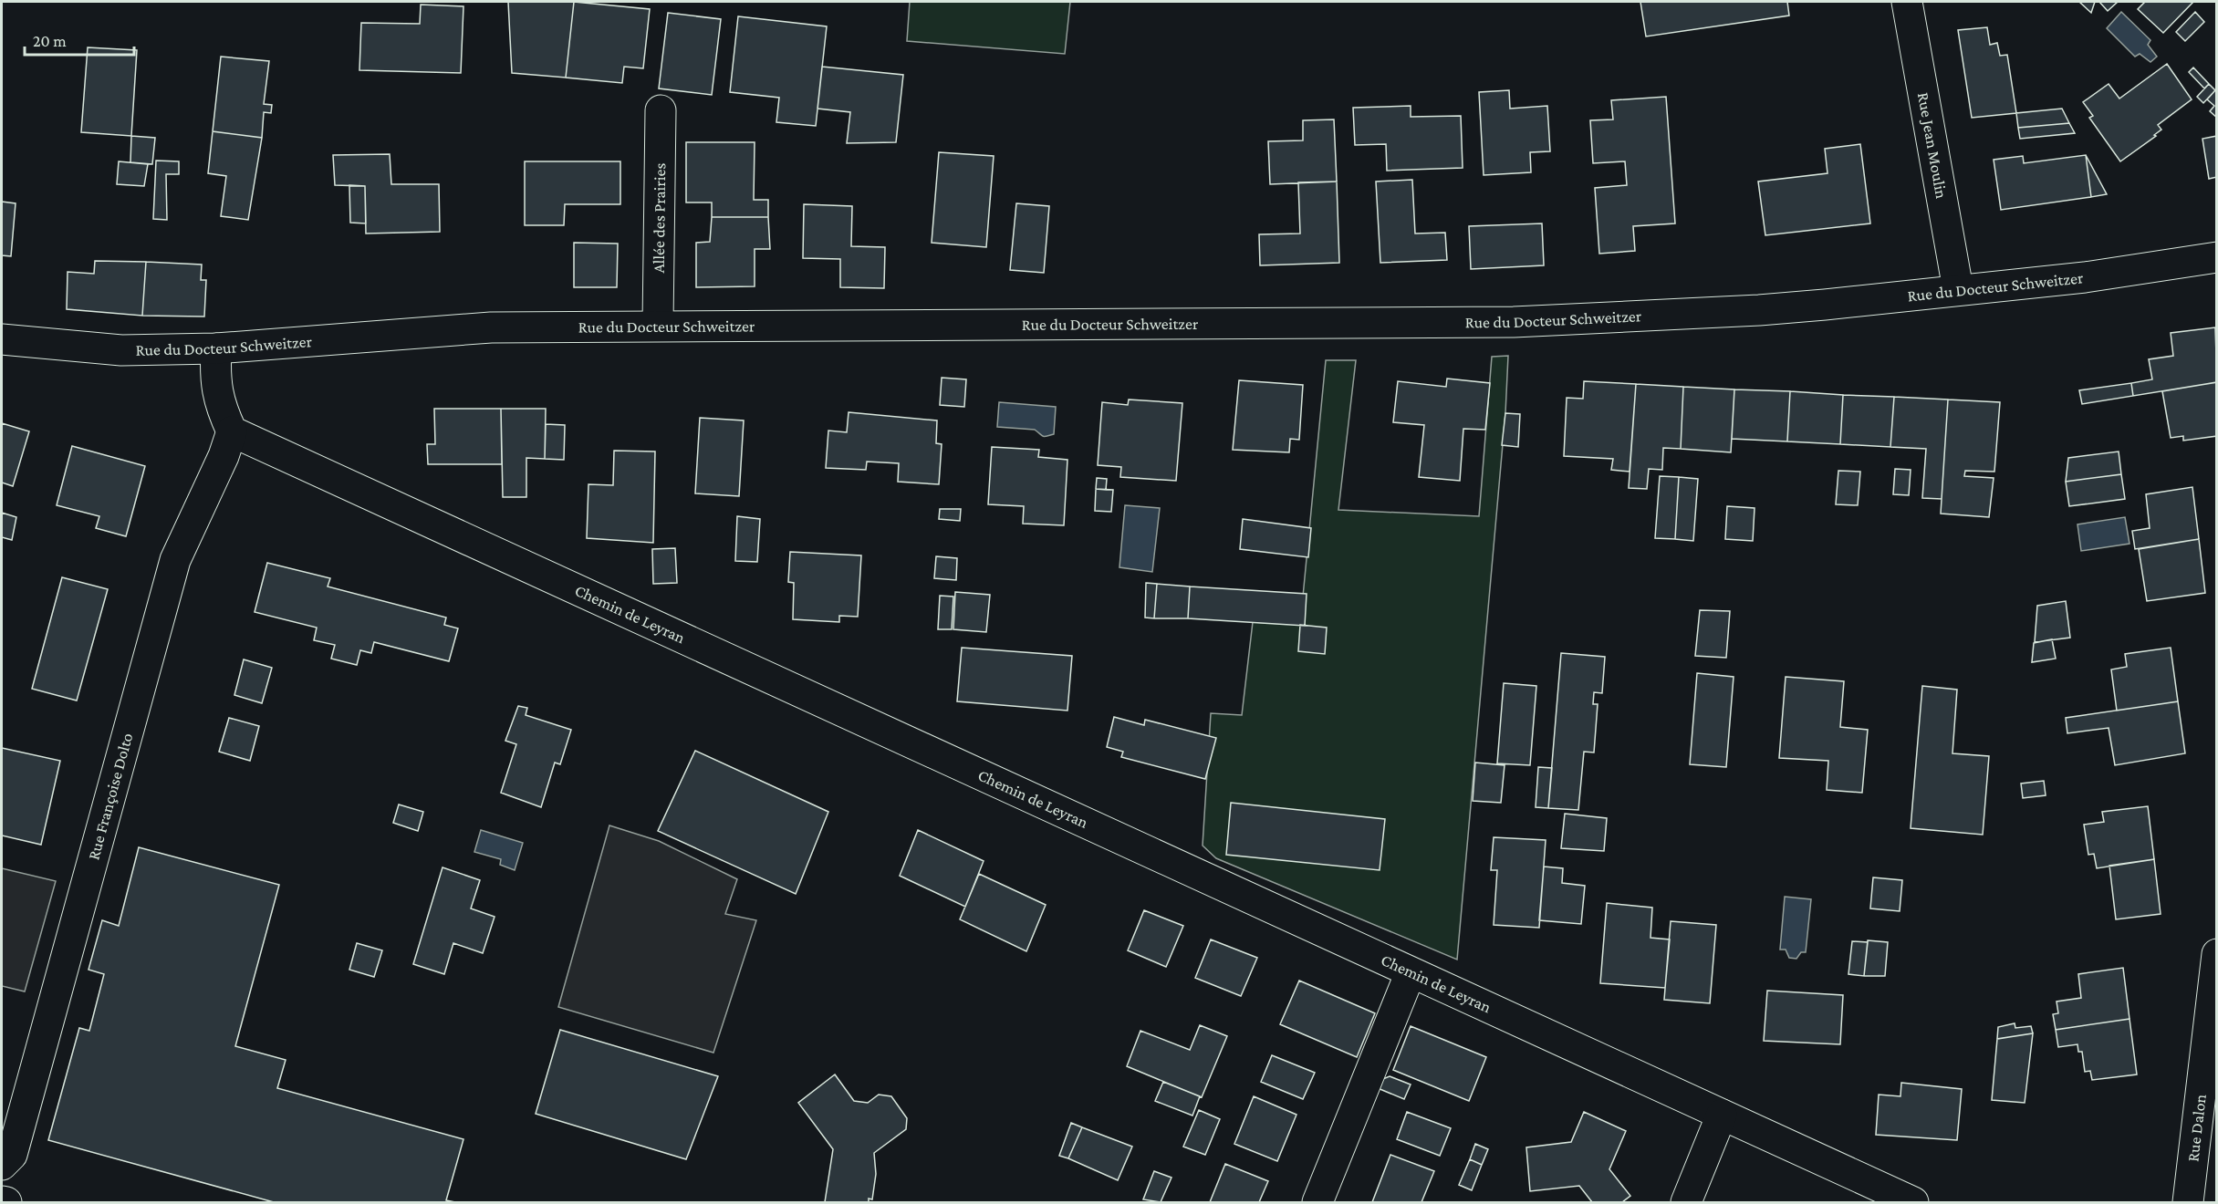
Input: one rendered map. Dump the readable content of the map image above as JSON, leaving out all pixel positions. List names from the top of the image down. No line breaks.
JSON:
{"streets":{"street":["Rue Jean Moulin","Allée des Prairies","Rue du Docteur Schweitzer","Chemin de Leyran","Rue Françoise Dolto","Rue Dalon"]},"crossings":[["Rue Jean Moulin","Rue du Docteur Schweitzer"],["Allée des Prairies","Rue du Docteur Schweitzer"],["Chemin de Leyran","Rue Françoise Dolto"]],"scale_bar":"20 m"}
